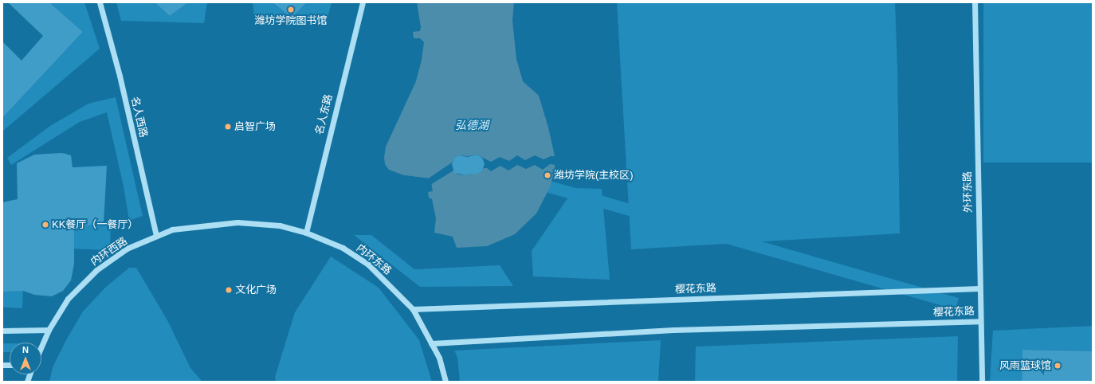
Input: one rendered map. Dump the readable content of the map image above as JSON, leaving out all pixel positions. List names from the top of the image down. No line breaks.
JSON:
{"streets":{"street":["名人东路","名人西路","外环东路","内环西路","内环东路","樱花东路"]},"crossings":[["名人东路","内环东路"],["名人西路","内环西路"],["外环东路","樱花东路"],["内环西路","内环东路"],["内环东路","樱花东路"]],"water":["弘德湖"],"places":["潍坊学院图书馆","启智广场","潍坊学院(主校区)","KK餐厅（一餐厅）","文化广场","风雨篮球馆"],"north":"top"}
